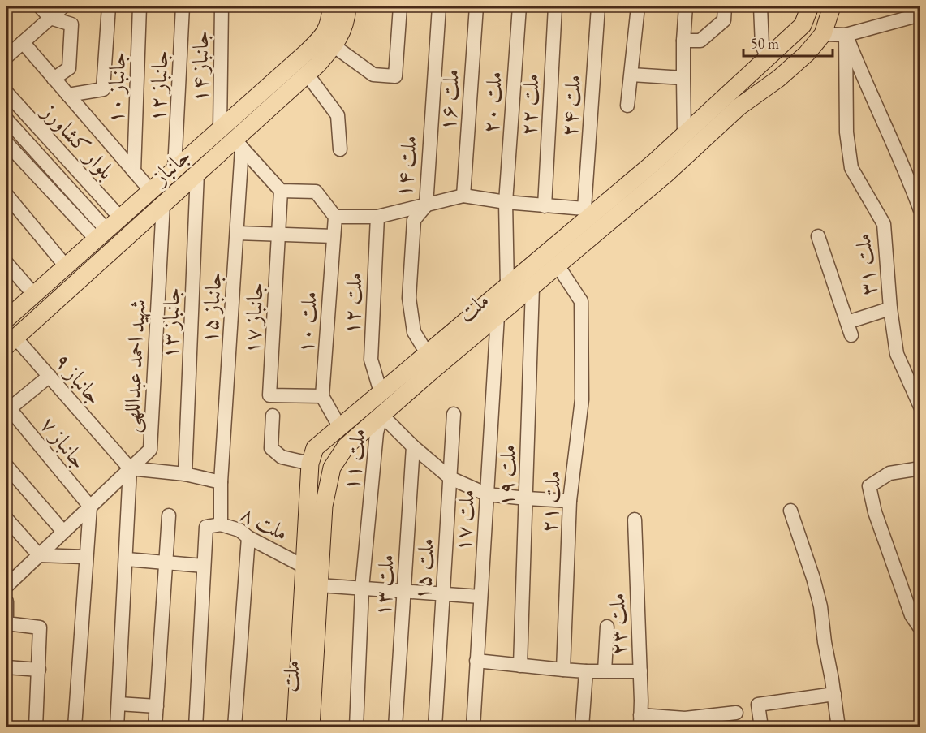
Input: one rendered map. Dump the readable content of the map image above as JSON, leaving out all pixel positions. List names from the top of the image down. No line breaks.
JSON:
{"streets":{"main road":["جانباز","ملت"],"street":["جانباز ۱۴","جانباز ۱۲","جانباز ۱۰","ملت ۱۶","ملت ۲۰","ملت ۲۲","ملت ۲۴","بلوار کشاورز","ملت ۱۴","ملت ۳۱","ملت ۱۲","جانباز ۱۵","جانباز ۱۷","ملت ۱۰","جانباز ۱۳","شهید احمد عبداللهی","جانباز ۹","جانباز ۷","ملت ۱۱","ملت ۱۹","ملت ۲۱","ملت ۱۷","ملت ۸","ملت ۱۵","ملت ۱۳","ملت ۲۳"]},"crossings":[["جانباز ۱۴","جانباز"],["جانباز ۱۲","جانباز"],["ملت ۲۰","ملت"],["ملت ۲۴","ملت"],["بلوار کشاورز","جانباز"],["جانباز","جانباز ۱۵"],["جانباز","جانباز ۱۳"],["جانباز","شهید احمد عبداللهی"],["جانباز","جانباز ۹"],["ملت ۱۴","ملت"],["ملت ۱۲","ملت"],["ملت","ملت ۱۱"],["ملت","ملت ۱۹"],["ملت","ملت ۲۱"],["ملت","ملت ۱۷"],["ملت","ملت ۸"],["جانباز ۱۵","ملت ۸"],["جانباز ۱۷","ملت ۱۰"],["شهید احمد عبداللهی","جانباز ۹"],["شهید احمد عبداللهی","جانباز ۷"],["ملت ۱۱","ملت ۱۹"],["ملت ۱۱","ملت ۲۱"],["ملت ۱۱","ملت ۱۷"],["ملت ۱۱","ملت ۱۵"],["ملت ۱۱","ملت ۱۳"]],"scale_bar":"50 m"}
